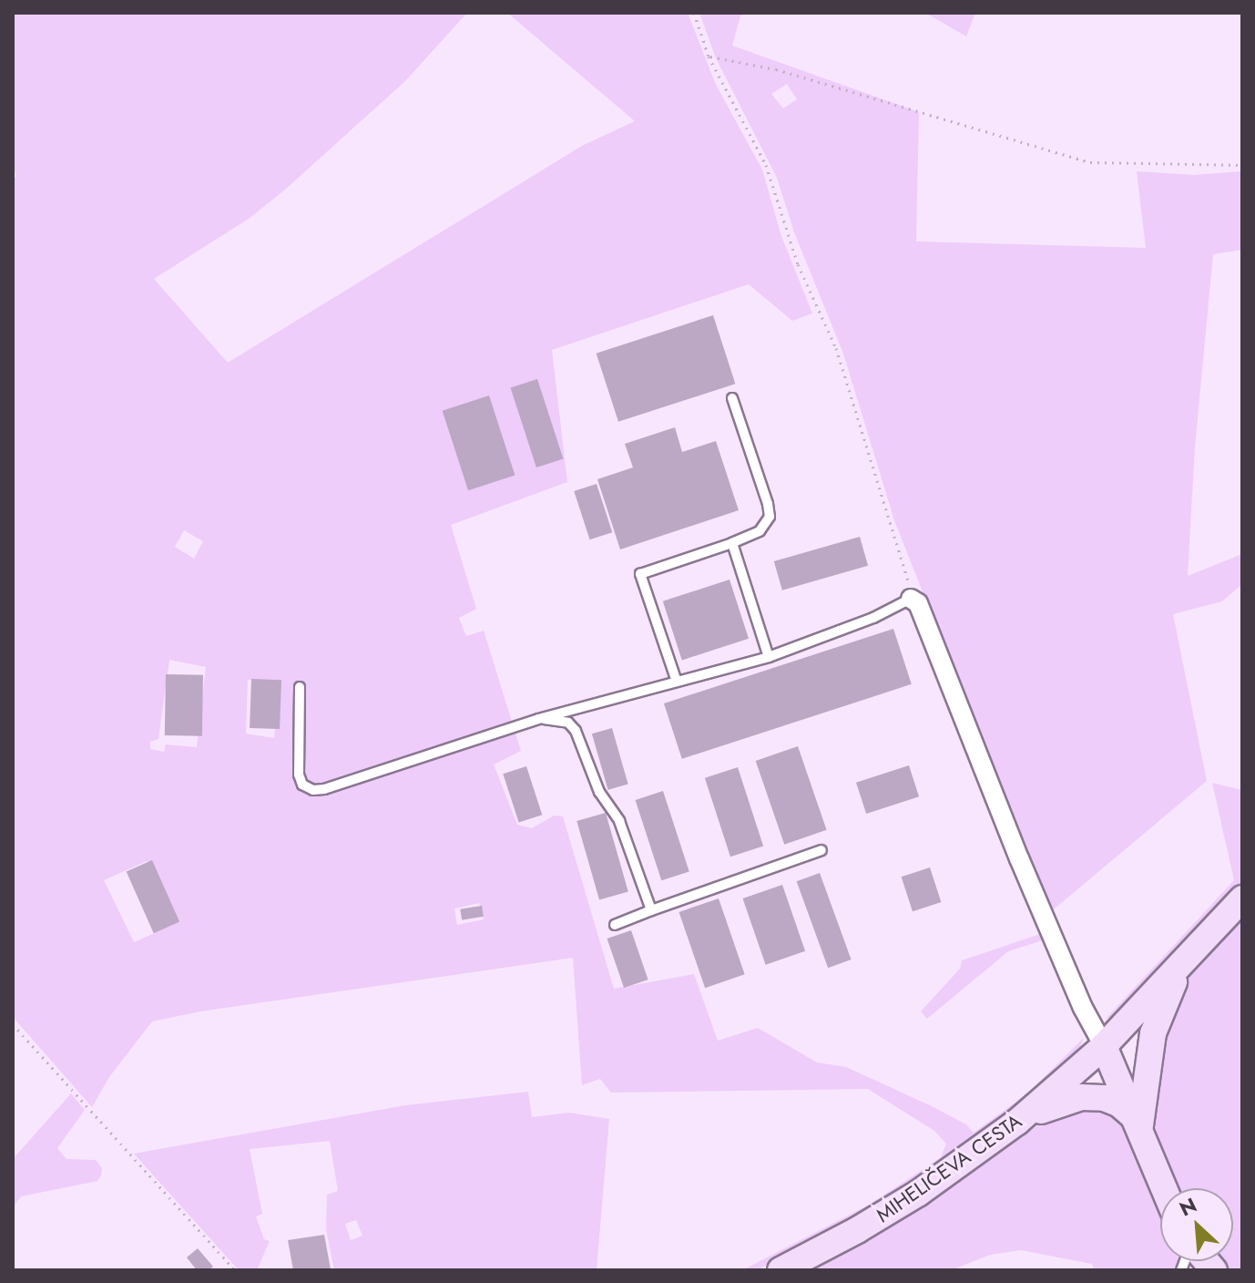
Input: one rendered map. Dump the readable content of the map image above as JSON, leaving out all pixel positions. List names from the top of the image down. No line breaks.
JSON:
{"streets":{"street":["MIHELIČEVA CESTA"]},"north":"top left"}
